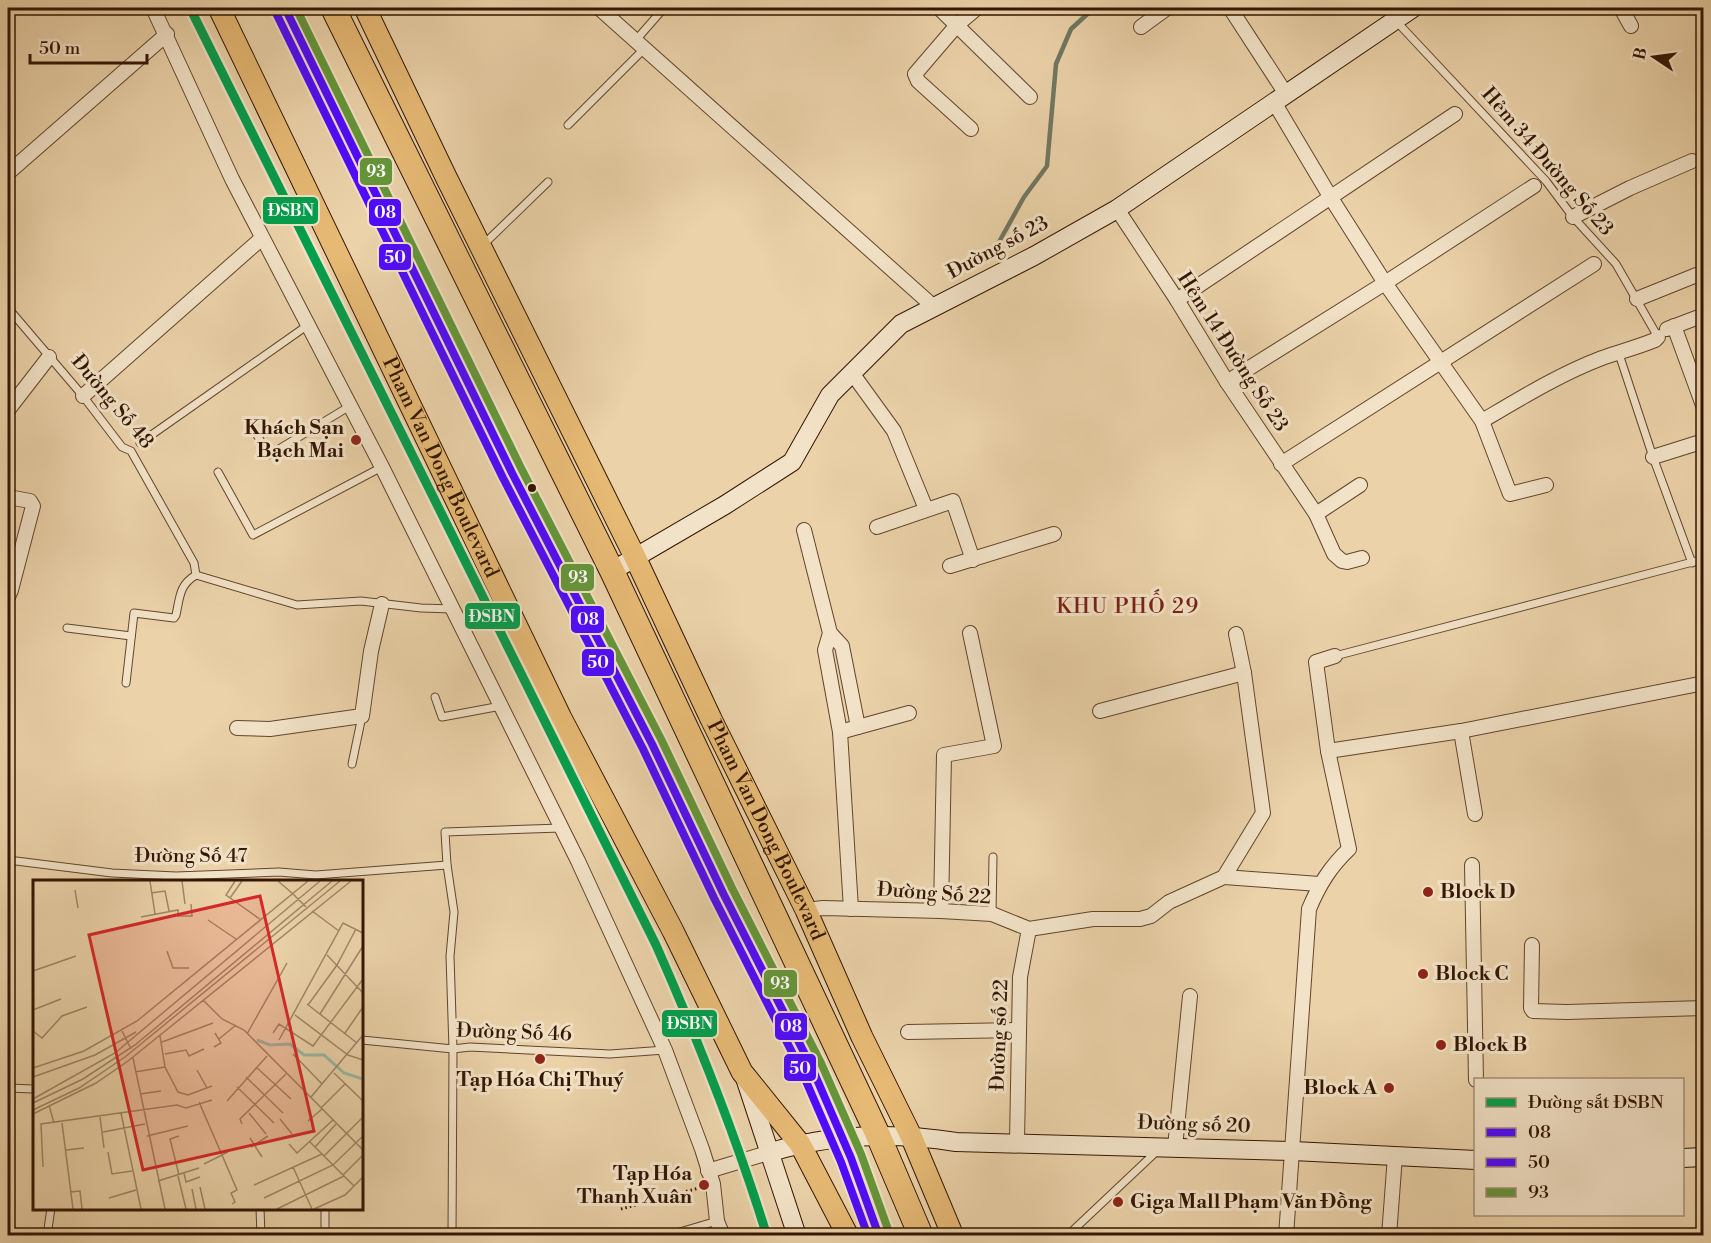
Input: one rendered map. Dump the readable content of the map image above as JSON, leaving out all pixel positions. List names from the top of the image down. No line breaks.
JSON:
{"streets":{"highway":["Pham Van Dong Boulevard"],"street":["Đường số 23","Hẻm 14 Đường Số 23","Đường Số 22","Đường số 22","Đường số 20"],"lane":["Hẻm 34 Đường Số 23","Đường Số 48","Đường Số 47","Đường Số 46"]},"crossings":[["Hẻm 34 Đường Số 23","Đường số 23"],["Đường số 23","Hẻm 14 Đường Số 23"],["Đường số 23","Pham Van Dong Boulevard"],["Pham Van Dong Boulevard","Đường Số 22"],["Pham Van Dong Boulevard","Đường số 20"],["Đường Số 22","Đường số 22"],["Đường số 22","Đường số 20"]],"districts":["KHU PHỐ 29"],"places":["Khách Sạn Bạch Mai","Block D","Block C","Block B","Tạp Hóa Chị Thuý","Block A","Tạp Hóa Thanh Xuân","Giga Mall Phạm Văn Đồng"],"lines":["rail line ĐSBN","transit line 08","transit line 93","transit line 50"],"legend":["Đường sắt ĐSBN","08","50","93"],"scale_bar":"50 m","north":"left"}
